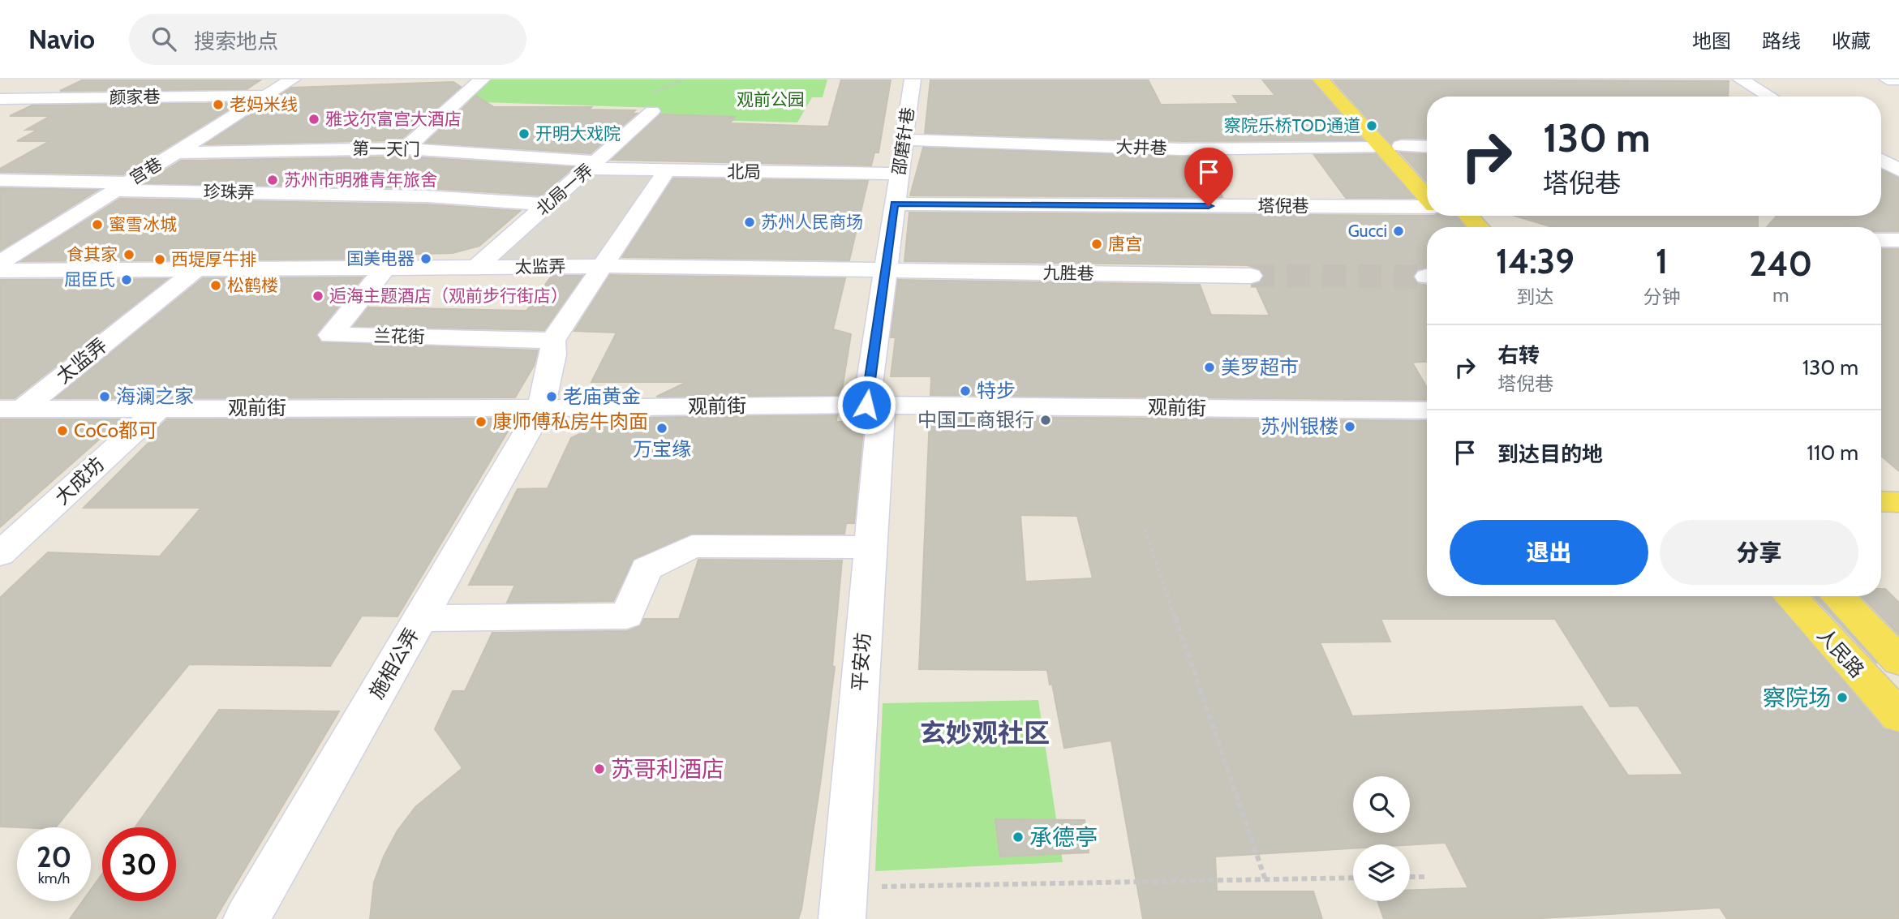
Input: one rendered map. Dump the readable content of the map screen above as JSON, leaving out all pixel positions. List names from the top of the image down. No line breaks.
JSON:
{"streets":{"main road":["人民路"],"street":["颜家巷","邵磨针巷","大井巷","第一天门","宫巷","北局","北局一弄","珍珠弄","塔倪巷","太监弄","九胜巷","兰花街","观前街","大成坊","平安坊","施相公弄"]},"crossings":[["颜家巷","宫巷"],["邵磨针巷","大井巷"],["邵磨针巷","北局"],["邵磨针巷","塔倪巷"],["邵磨针巷","太监弄"],["邵磨针巷","九胜巷"],["邵磨针巷","观前街"],["邵磨针巷","平安坊"],["第一天门","宫巷"],["第一天门","北局"],["第一天门","北局一弄"],["宫巷","珍珠弄"],["北局","北局一弄"],["北局一弄","珍珠弄"],["北局一弄","太监弄"],["太监弄","九胜巷"],["太监弄","兰花街"],["太监弄","观前街"],["兰花街","施相公弄"],["观前街","大成坊"],["观前街","平安坊"],["观前街","施相公弄"]],"districts":["玄妙观社区"],"parks":["观前公园"],"places":["老妈米线","雅戈尔富宫大酒店","察院乐桥TOD通道","开明大戏院","苏州市明雅青年旅舍","苏州人民商场","蜜雪冰城","Gucci","唐宫","食其家","国美电器","西堤厚牛排","屈臣氏","松鹤楼","逅海主题酒店（观前步行街店）","美罗超市","特步","海澜之家","老庙黄金","中国工商银行","康师傅私房牛肉面","苏州银楼","万宝缘","CoCo都可","察院场","苏哥利酒店","承德亭"],"page":{"header":"Navio","search":"搜索地点","nav":["地图","路线","收藏"],"turn":["130 m","塔倪巷"],"eta":["14:39","到达","1","分钟","240","m"],"list":[{"name":"右转","note":"塔倪巷","value":"130 m"},{"name":"到达目的地","value":"110 m"}],"buttons":["退出","分享"],"speed":"20 km/h","limit":"30"}}
